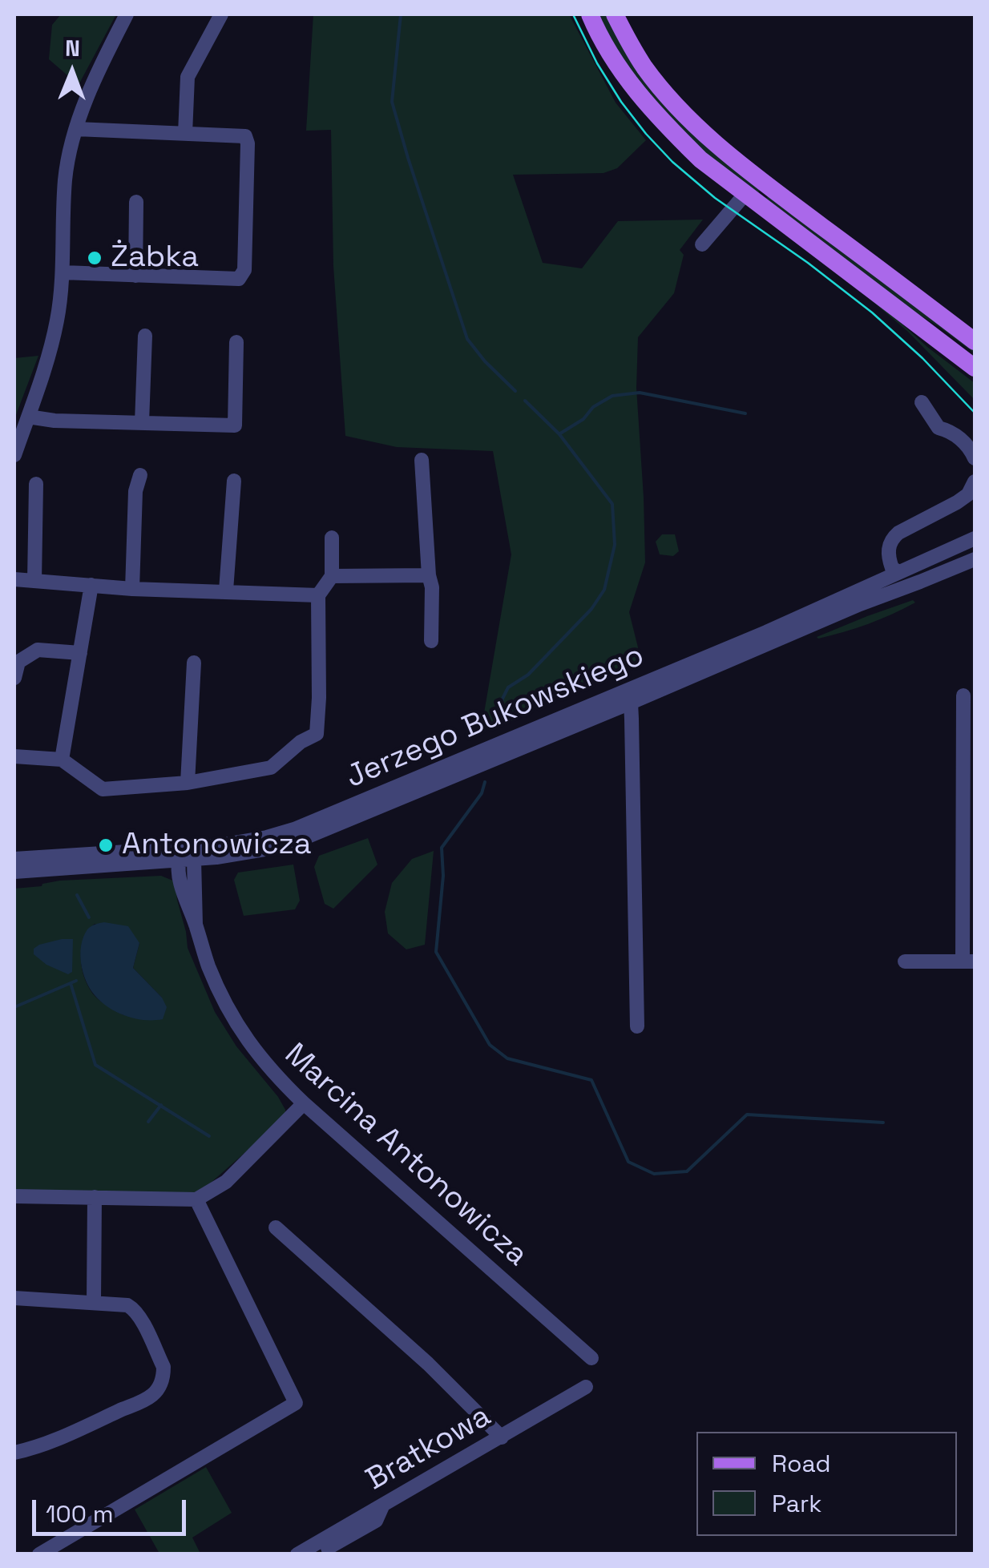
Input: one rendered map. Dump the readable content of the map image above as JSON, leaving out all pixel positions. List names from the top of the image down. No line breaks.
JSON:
{"streets":{"street":["Jerzego Bukowskiego","Marcina Antonowicza","Bratkowa"]},"crossings":[["Jerzego Bukowskiego","Marcina Antonowicza"]],"places":["Żabka","Antonowicza"],"legend":["Road","Park"],"scale_bar":"100 m","north":"top"}
